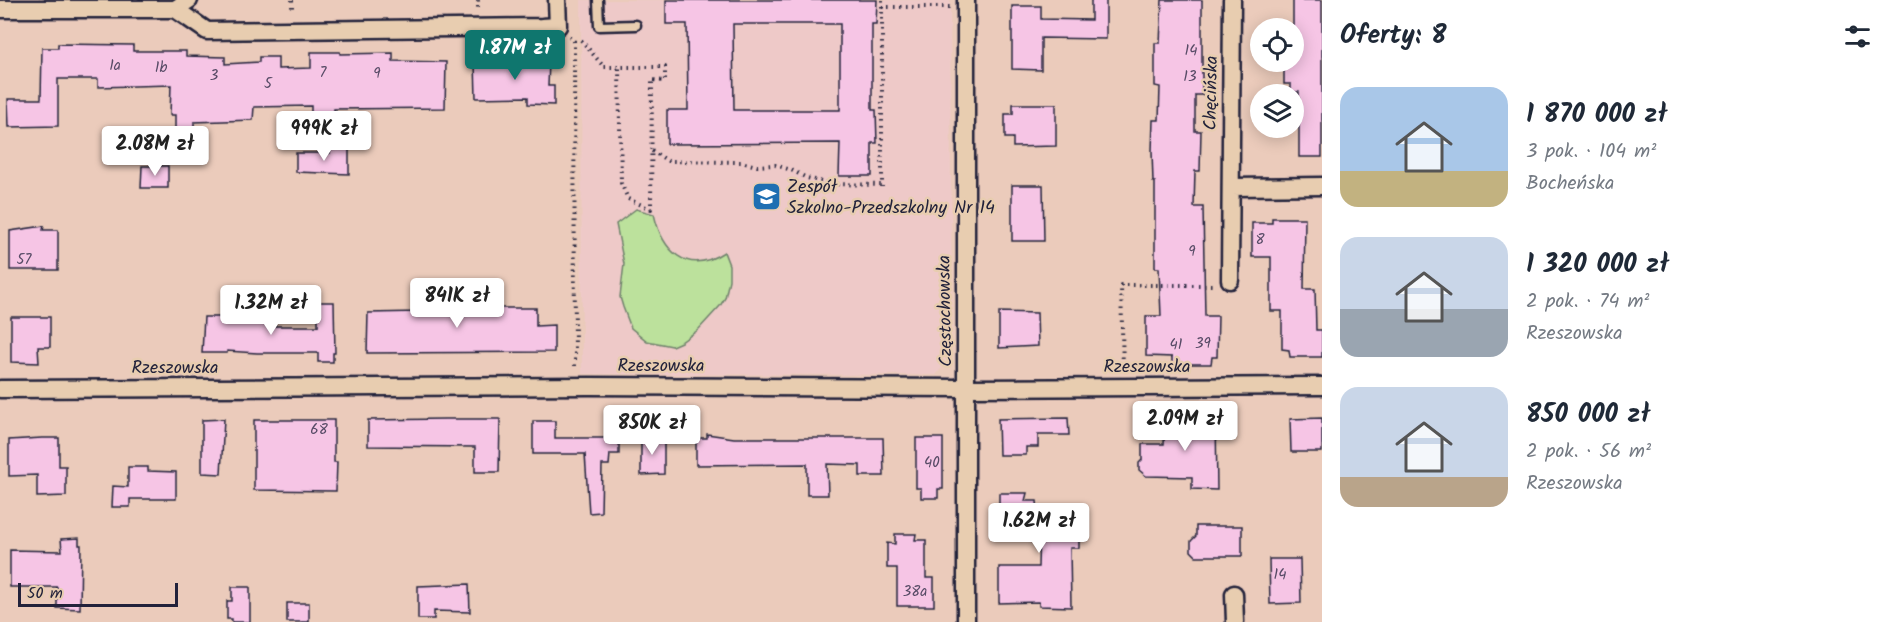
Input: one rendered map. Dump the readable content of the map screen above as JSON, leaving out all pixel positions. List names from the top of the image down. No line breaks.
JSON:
{"streets":{"street":["Chęcińska","Częstochowska","Rzeszowska"]},"crossings":[["Częstochowska","Rzeszowska"]],"places":{"school or university":["Zespół Szkolno-Przedszkolny Nr 14"]},"house_numbers":["14","1a","1b","7","9","3","13","5","8","9","57","39","41","68","40","14","38a"],"scale_bar":"50 m","page":{"heading":"Oferty: 8","price":["1.87M zł","999K zł","2.08M zł","841K zł","1.32M zł","2.09M zł","850K zł","1.62M zł"],"list":[{"name":"1 870 000 zł","note":"3 pok. · 104 m² · Bocheńska"},{"name":"1 320 000 zł","note":"2 pok. · 74 m² · Rzeszowska"},{"name":"850 000 zł","note":"2 pok. · 56 m² · Rzeszowska"}],"scale":"50 m"}}
